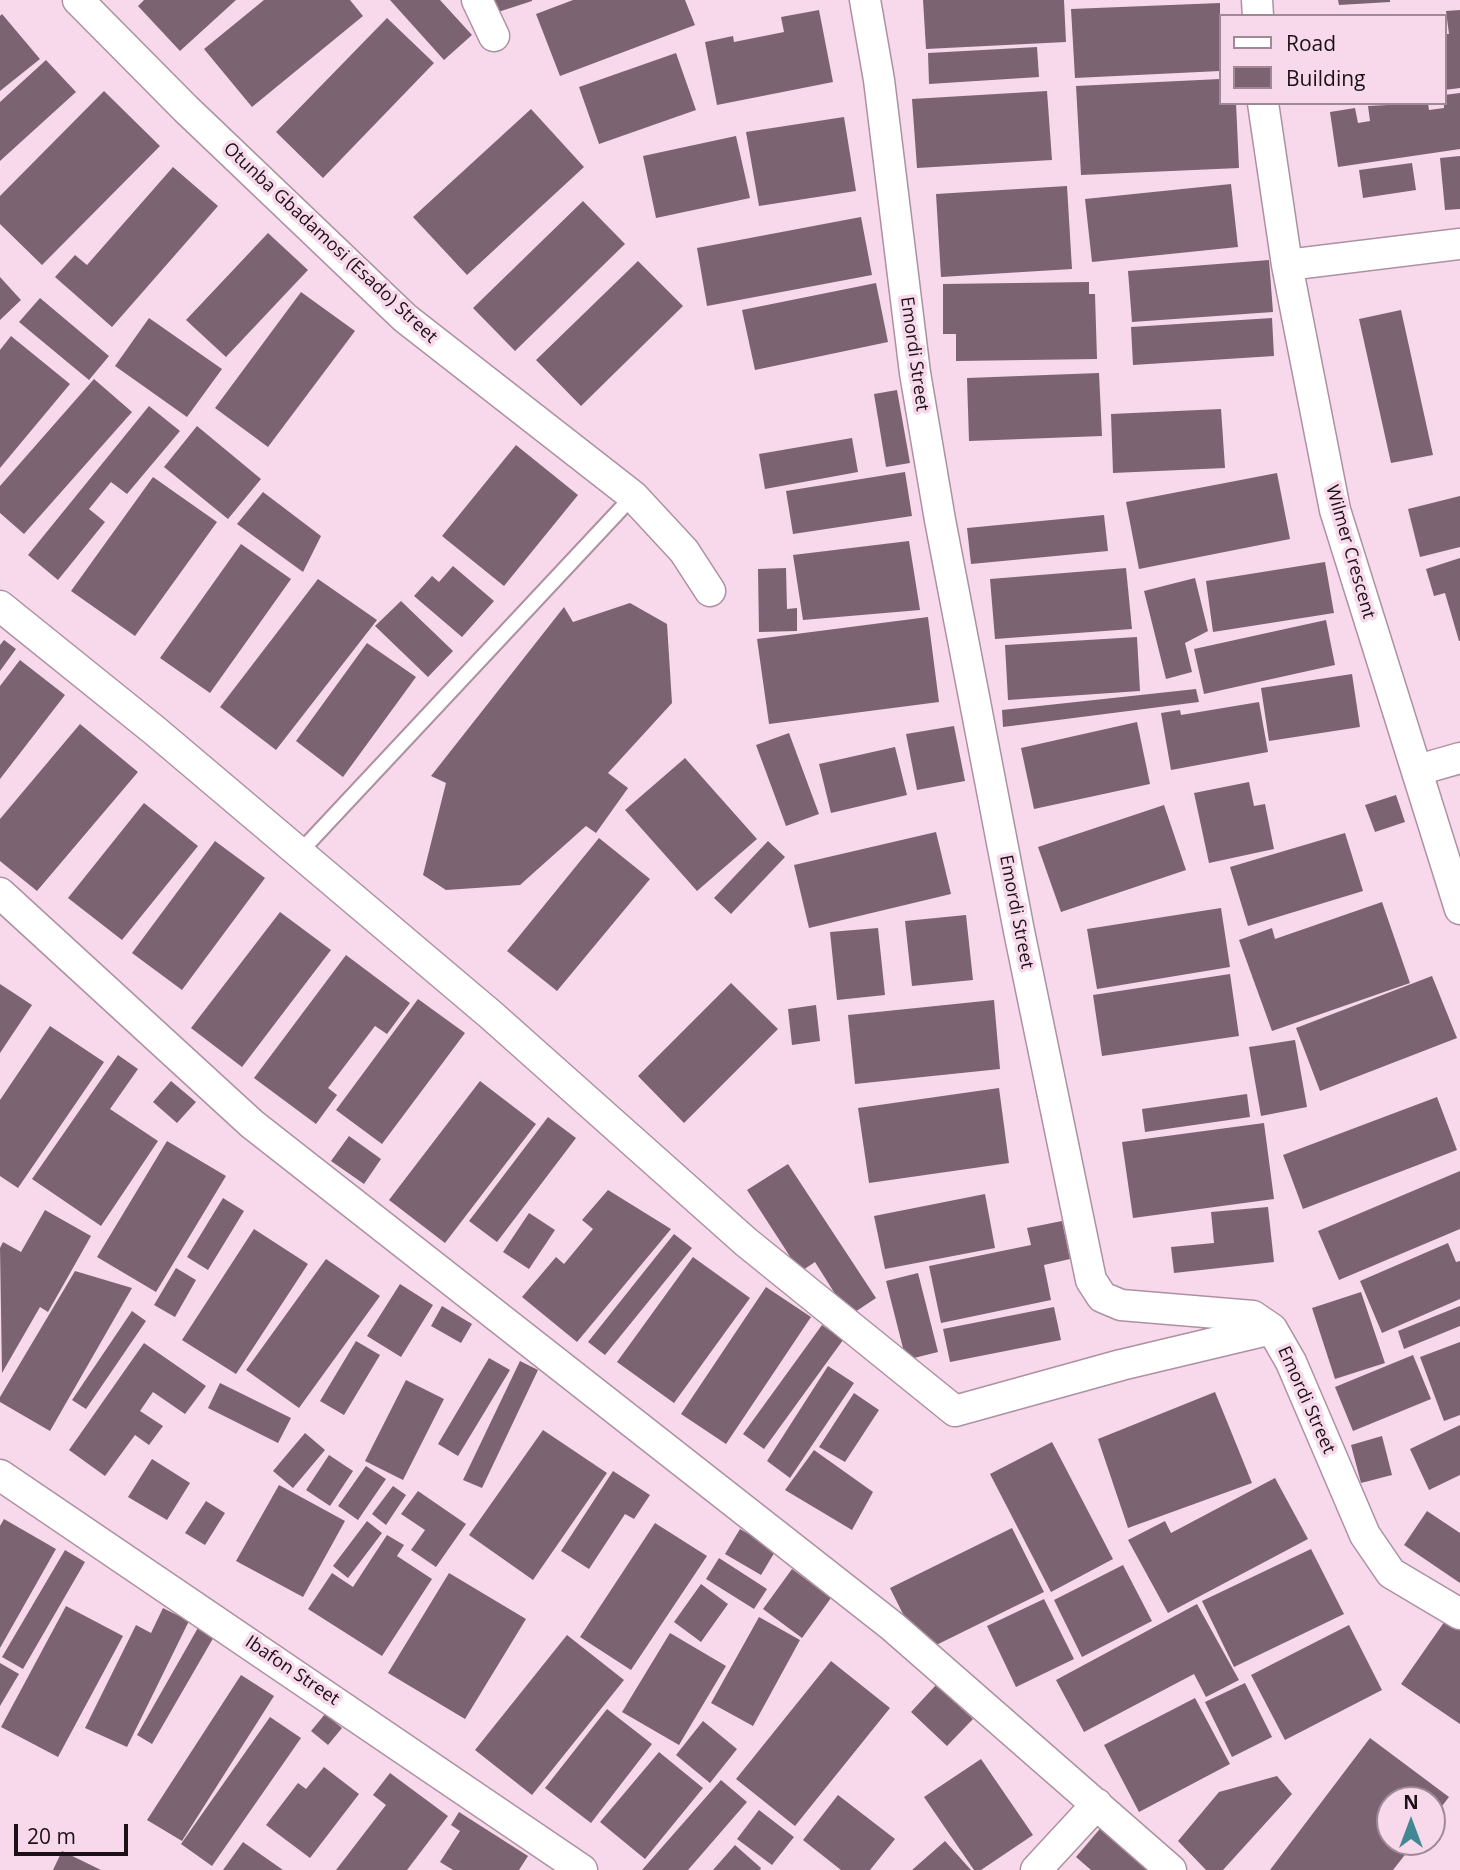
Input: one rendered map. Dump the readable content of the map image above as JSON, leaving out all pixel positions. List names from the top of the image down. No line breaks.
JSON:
{"streets":{"street":["Otunba Gbadamosi (Esado) Street","Emordi Street","Wilmer Crescent","Ibafon Street"]},"legend":["Road","Building"],"scale_bar":"20 m","north":"top"}
